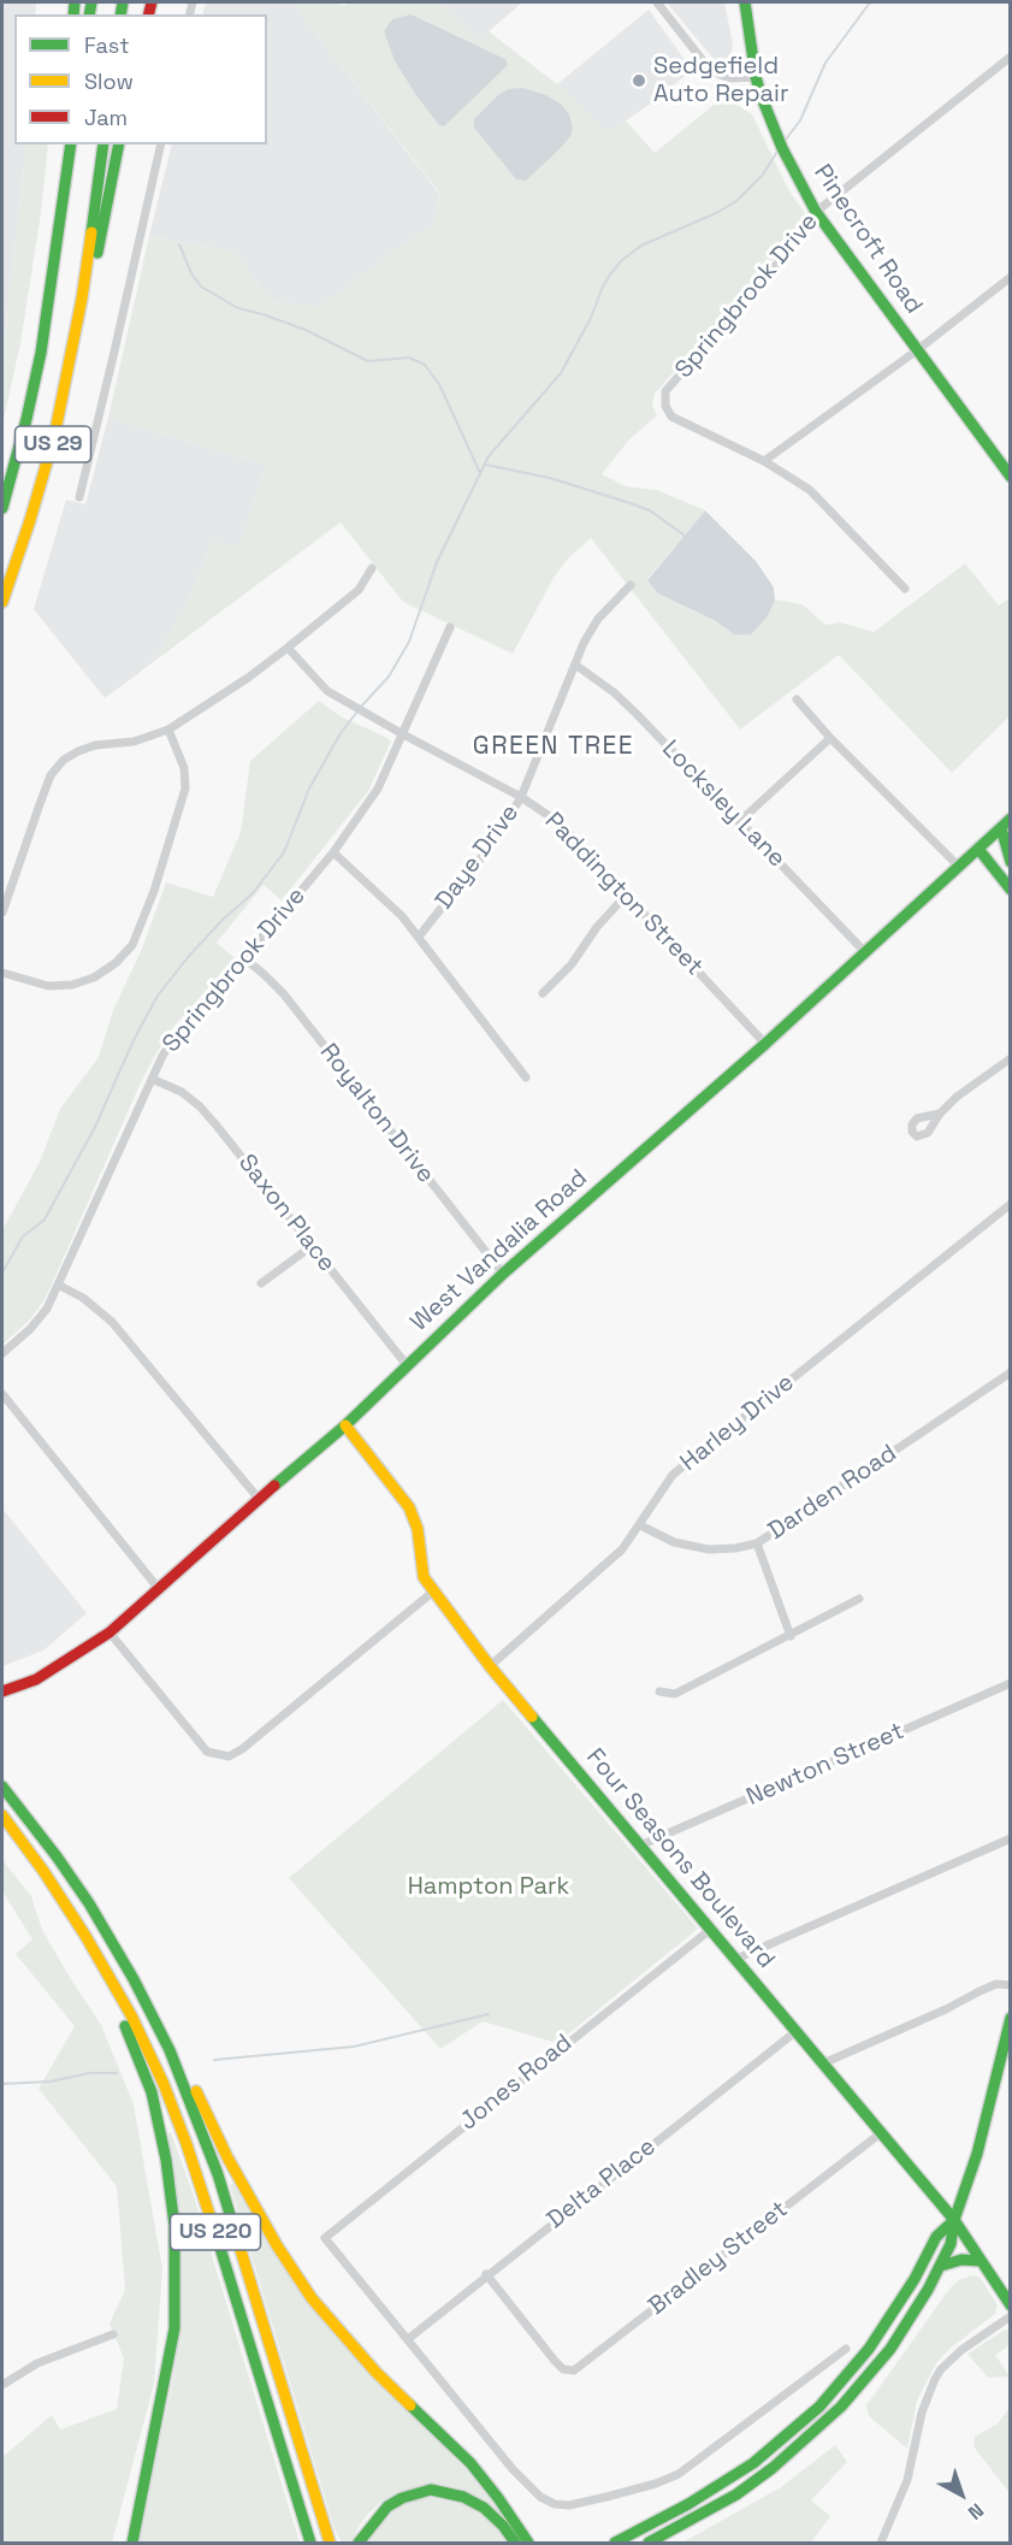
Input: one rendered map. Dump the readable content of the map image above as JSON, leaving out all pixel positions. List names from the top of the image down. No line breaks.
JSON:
{"streets":{"main road":["Pinecroft Road","US 29","West Vandalia Road","Four Seasons Boulevard","US 220"],"street":["Springbrook Drive","Locksley Lane","Daye Drive","Paddington Street","Royalton Drive","Saxon Place","Harley Drive","Darden Road","Newton Street","Jones Road","Delta Place","Bradley Street"]},"crossings":[["Pinecroft Road","Springbrook Drive"],["Springbrook Drive","Paddington Street"],["Springbrook Drive","Royalton Drive"],["Springbrook Drive","Saxon Place"],["Locksley Lane","Daye Drive"],["Locksley Lane","West Vandalia Road"],["Daye Drive","Paddington Street"],["Paddington Street","West Vandalia Road"],["Royalton Drive","West Vandalia Road"],["Saxon Place","West Vandalia Road"],["West Vandalia Road","Four Seasons Boulevard"],["Harley Drive","Darden Road"],["Harley Drive","Four Seasons Boulevard"],["Newton Street","Four Seasons Boulevard"],["Four Seasons Boulevard","Jones Road"],["Four Seasons Boulevard","Delta Place"],["Four Seasons Boulevard","Bradley Street"],["Jones Road","Delta Place"],["Delta Place","Bradley Street"]],"districts":["GREEN TREE"],"parks":["Hampton Park"],"places":["Sedgefield Auto Repair"],"legend":["Fast","Slow","Jam"],"north":"bottom right"}
